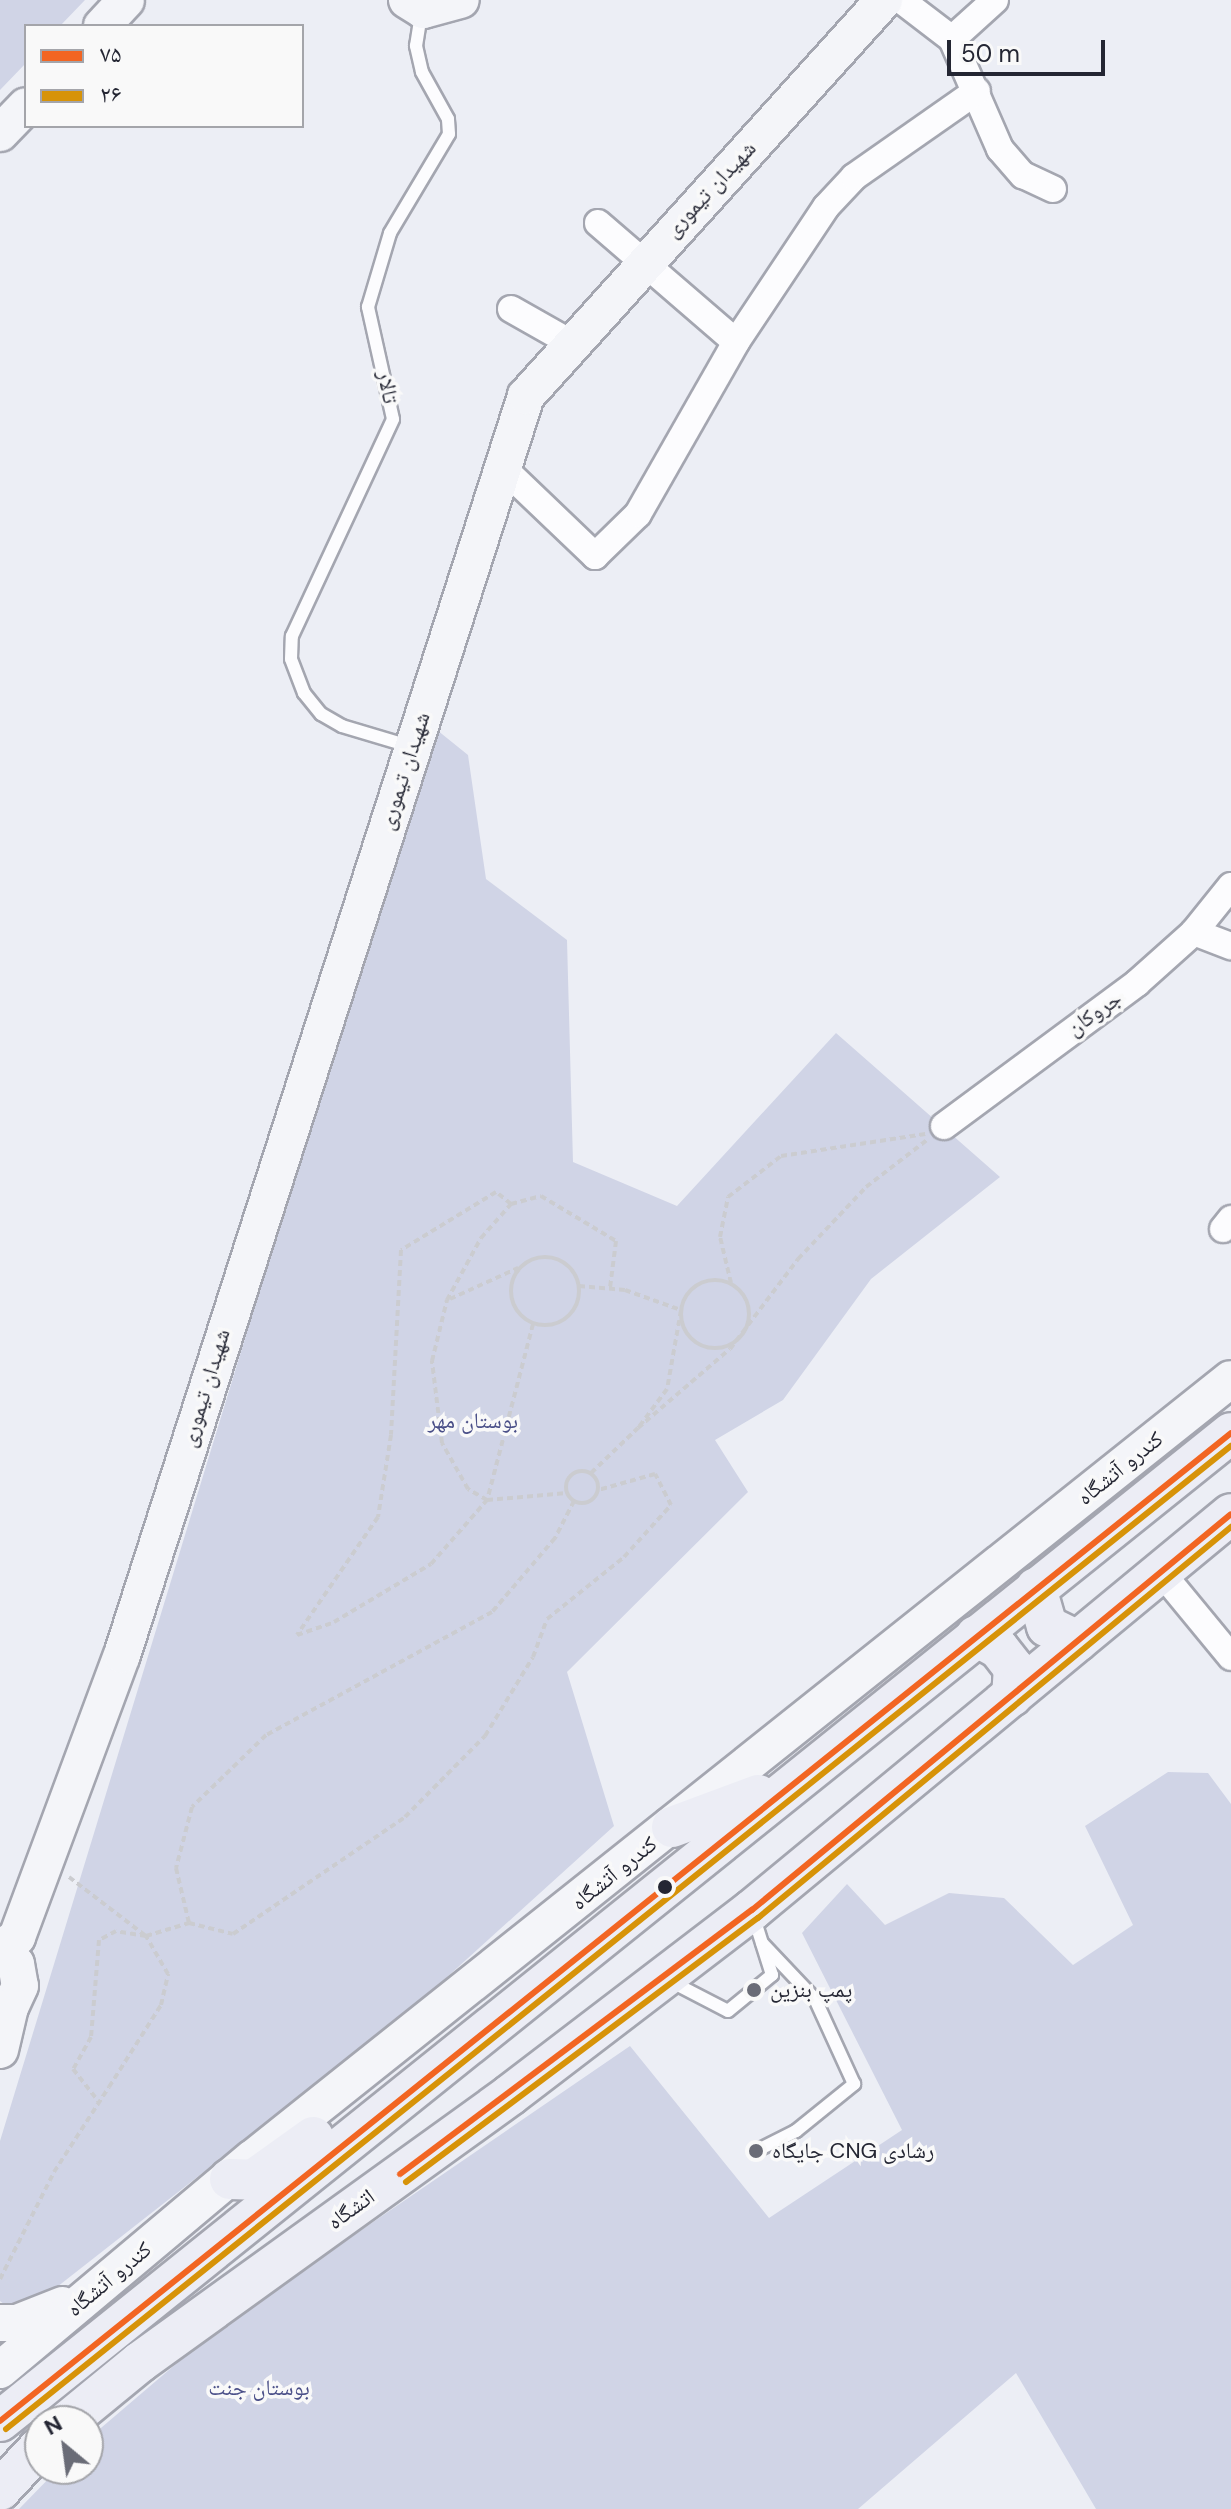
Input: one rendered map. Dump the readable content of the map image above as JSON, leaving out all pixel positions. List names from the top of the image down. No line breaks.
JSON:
{"streets":{"main road":["شهیدان تیموری","کندرو آتشگاه","اتشگاه"],"street":["جروکان"],"lane":["تالار"]},"crossings":[["شهیدان تیموری","تالار"]],"parks":["بوستان مهر","بوستان جنت"],"places":["پمپ بنزین","جایگاه CNG رشادی"],"lines":["transit line ۷۵","transit line ۲۶"],"legend":["۷۵","۲۶"],"scale_bar":"50 m","north":"top left"}
